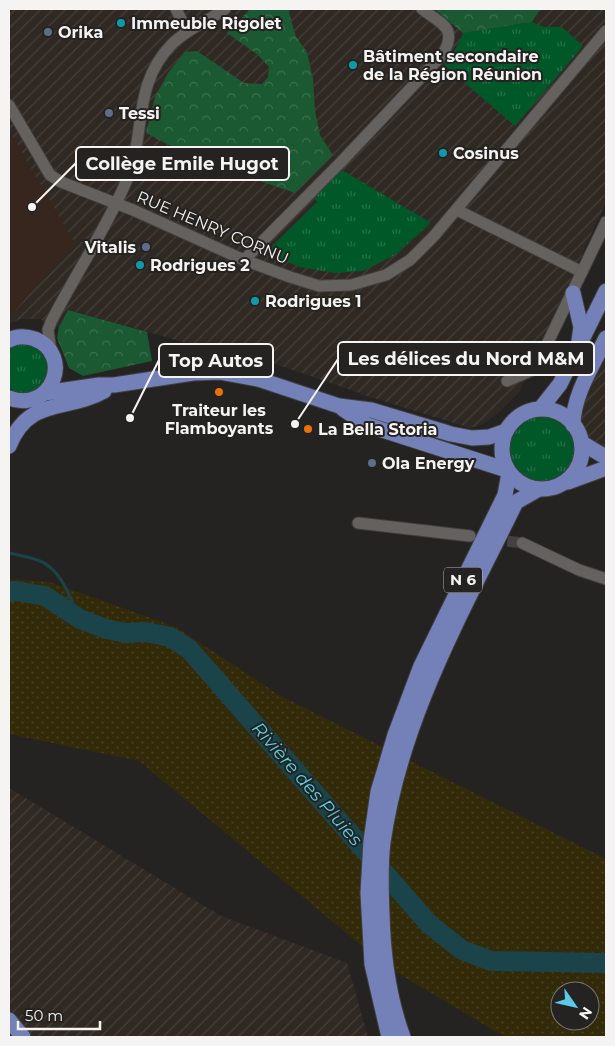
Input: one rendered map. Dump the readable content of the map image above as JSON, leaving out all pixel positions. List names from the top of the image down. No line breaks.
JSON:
{"streets":{"main road":["N 6"],"street":["RUE HENRY CORNU"]},"water":["Rivière des Pluies"],"places":["Immeuble Rigolet","Orika","Bâtiment secondaire de la Région Réunion","Tessi","Cosinus","Collège Emile Hugot","Vitalis","Rodrigues 2","Rodrigues 1","Traiteur les Flamboyants","Top Autos","Les délices du Nord M&M","La Bella Storia","Ola Energy"],"scale_bar":"50 m","north":"bottom right"}
